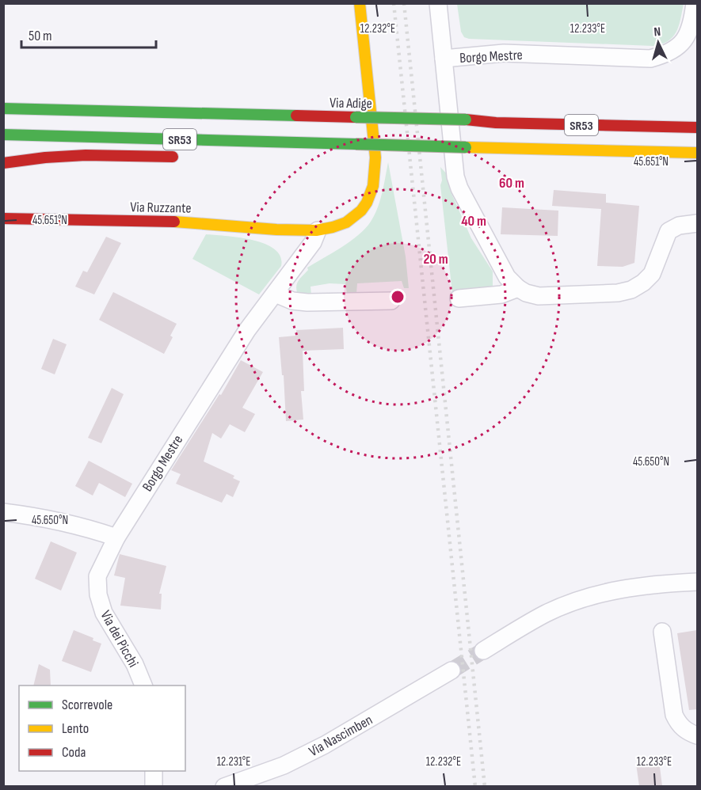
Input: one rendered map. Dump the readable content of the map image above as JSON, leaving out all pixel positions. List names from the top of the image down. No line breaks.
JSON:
{"streets":{"main road":["Via Adige","SR53","Via Ruzzante"],"street":["Borgo Mestre","Via dei Picchi","Via Nascimben"]},"crossings":[["Borgo Mestre","Via Ruzzante"],["Borgo Mestre","Via dei Picchi"]],"legend":["Scorrevole","Lento","Coda"],"scale_bar":"50 m","north":"top","coordinates":["12.232°E","12.233°E","45.651°N","45.650°N","12.231°E"],"rings":["60 m","40 m","20 m"]}
